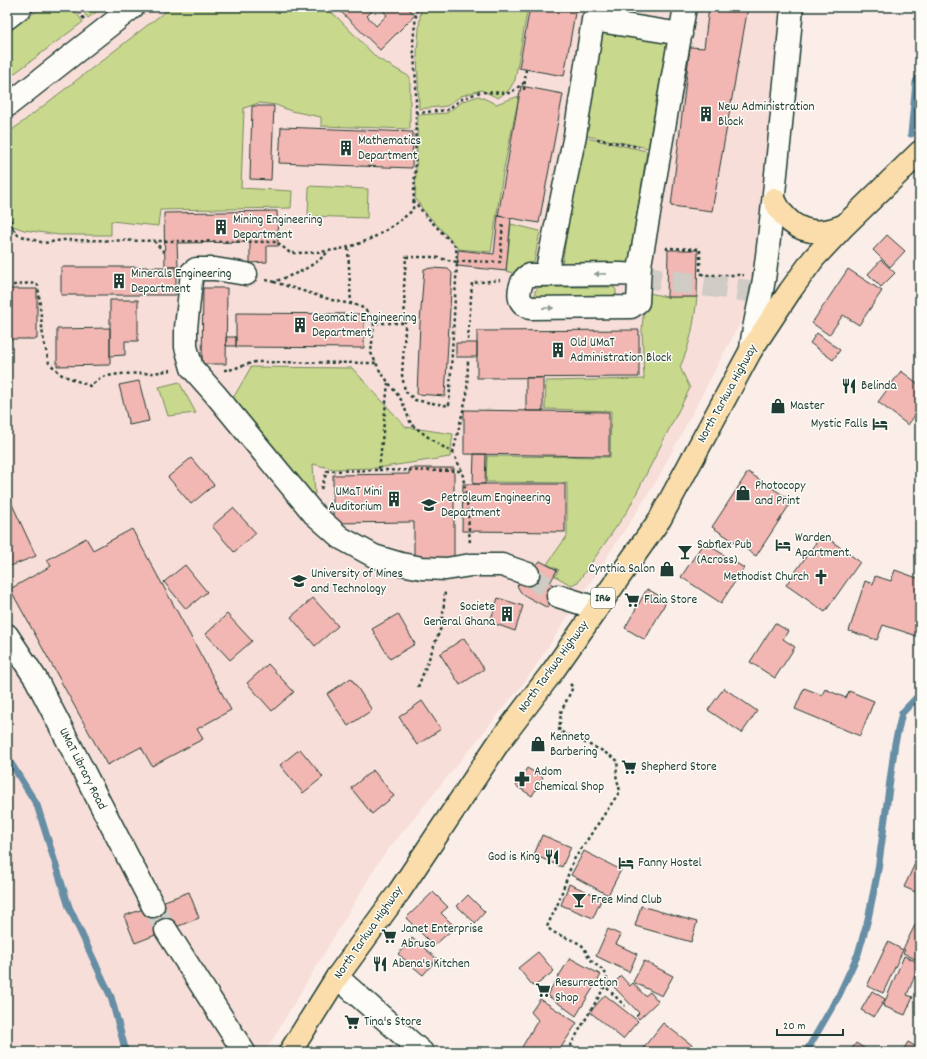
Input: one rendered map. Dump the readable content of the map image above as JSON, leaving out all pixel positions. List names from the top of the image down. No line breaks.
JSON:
{"streets":{"main road":["North Tarkwa Highway","IR6"],"street":["UMaT Library Road"]},"places":{"building":["New Administration Block","Mathematics Department","Mining Engineering Department","Minerals Engineering Department","Geomatic Engineering Department","Old UMaT Administration Block","UMaT Mini Auditorium","Societe General Ghana"],"restaurant":["Belinda","God is King","Abena's Kitchen"],"shop":["Master","Photocopy and Print","Cynthia Salon","Kenneto Barbering"],"hotel":["Mystic Falls","Warden Apartment.","Fanny Hostel"],"school or university":["Petroleum Engineering Department","University of Mines and Technology"],"bar":["Sabflex Pub (Across)","Free Mind Club"],"church":["Methodist Church"],"supermarket":["Flaia Store","Shepherd Store","Janet Enterprise Abruso","Resurrection Shop","Tina's Store"],"pharmacy":["Adom Chemical Shop"]},"scale_bar":"20 m"}
